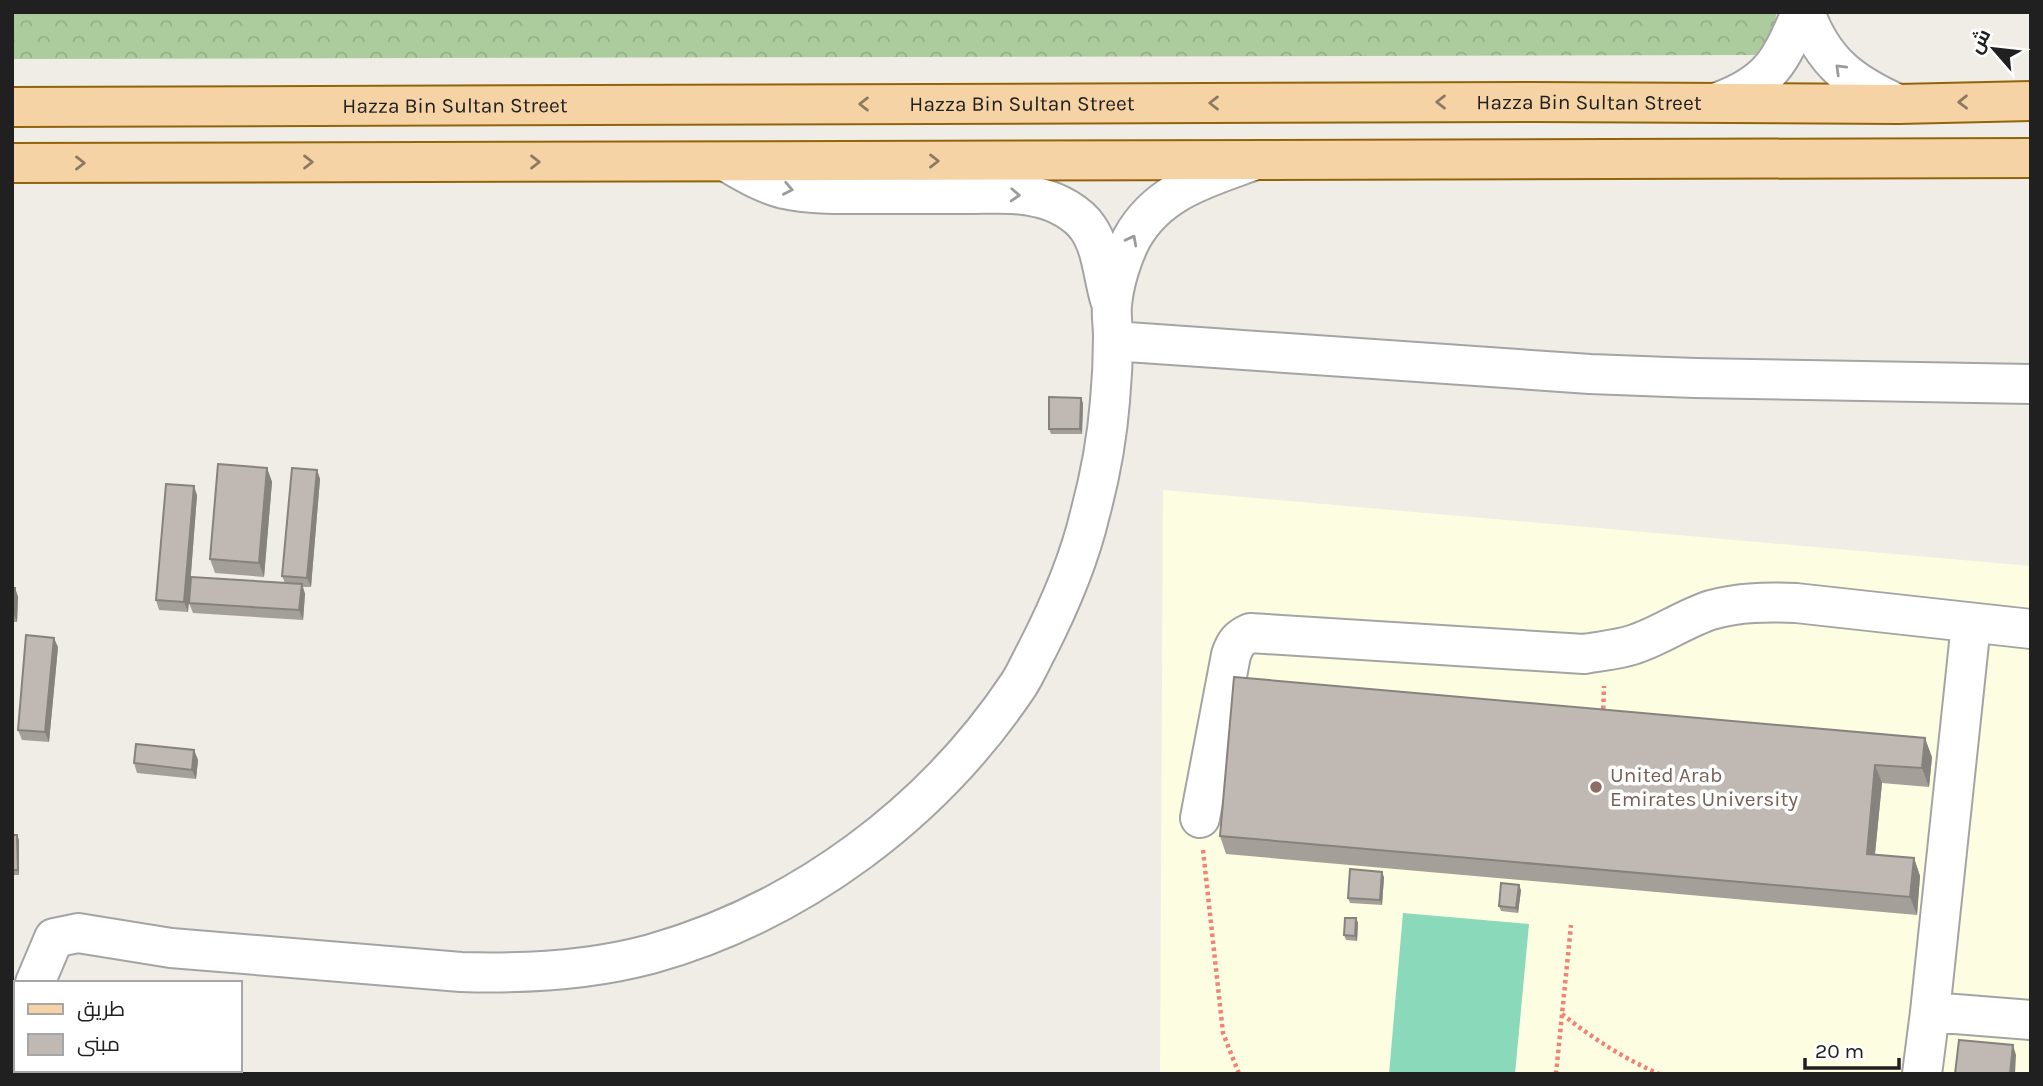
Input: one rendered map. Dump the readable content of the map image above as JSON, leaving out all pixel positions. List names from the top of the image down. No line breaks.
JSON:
{"streets":{"main road":["Hazza Bin Sultan Street"]},"places":["United Arab Emirates University"],"legend":["طريق","مبنى"],"scale_bar":"20 m","north":"top left"}
